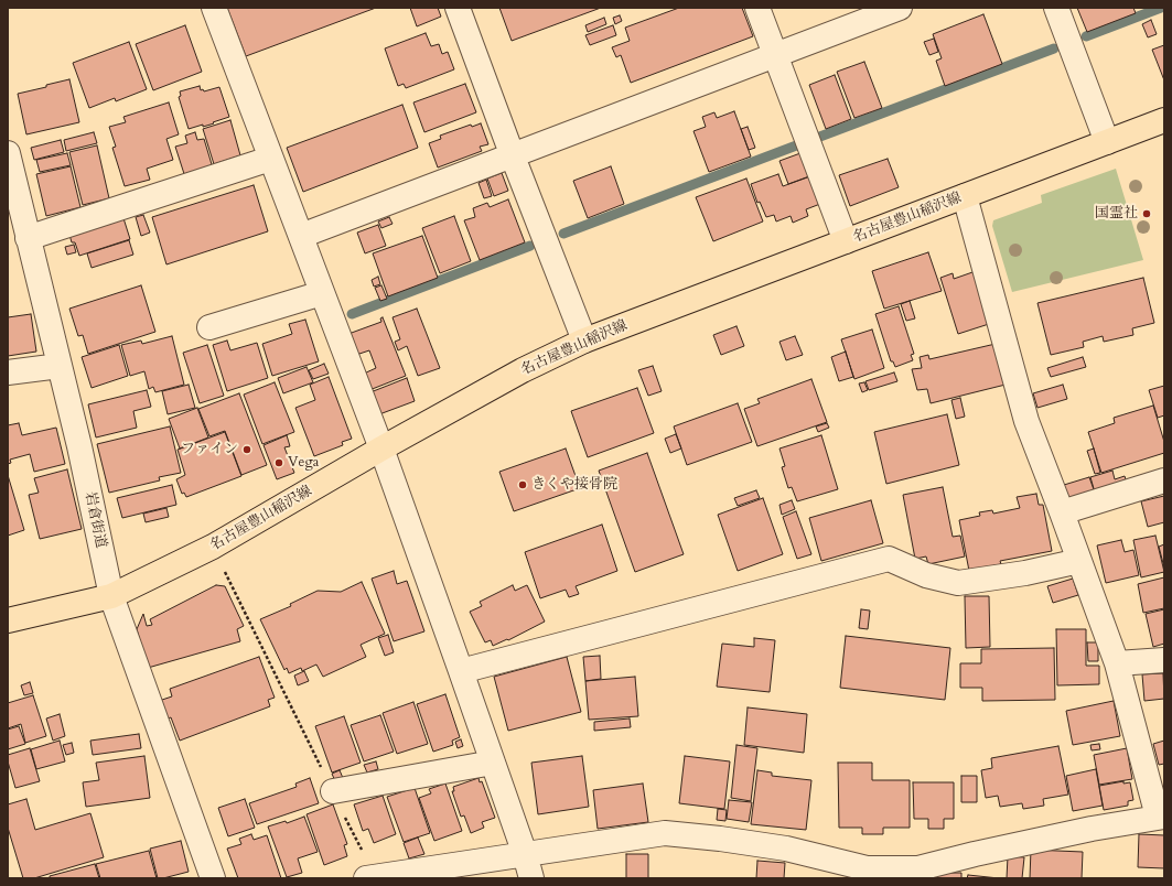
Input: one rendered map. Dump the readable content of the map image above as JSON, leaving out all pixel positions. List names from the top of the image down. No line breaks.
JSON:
{"streets":{"main road":["名古屋豊山稲沢線"],"street":["岩倉街道"]},"crossings":[["名古屋豊山稲沢線","岩倉街道"]],"places":["国霊社","ファイン","Vega","きくや接骨院"]}
